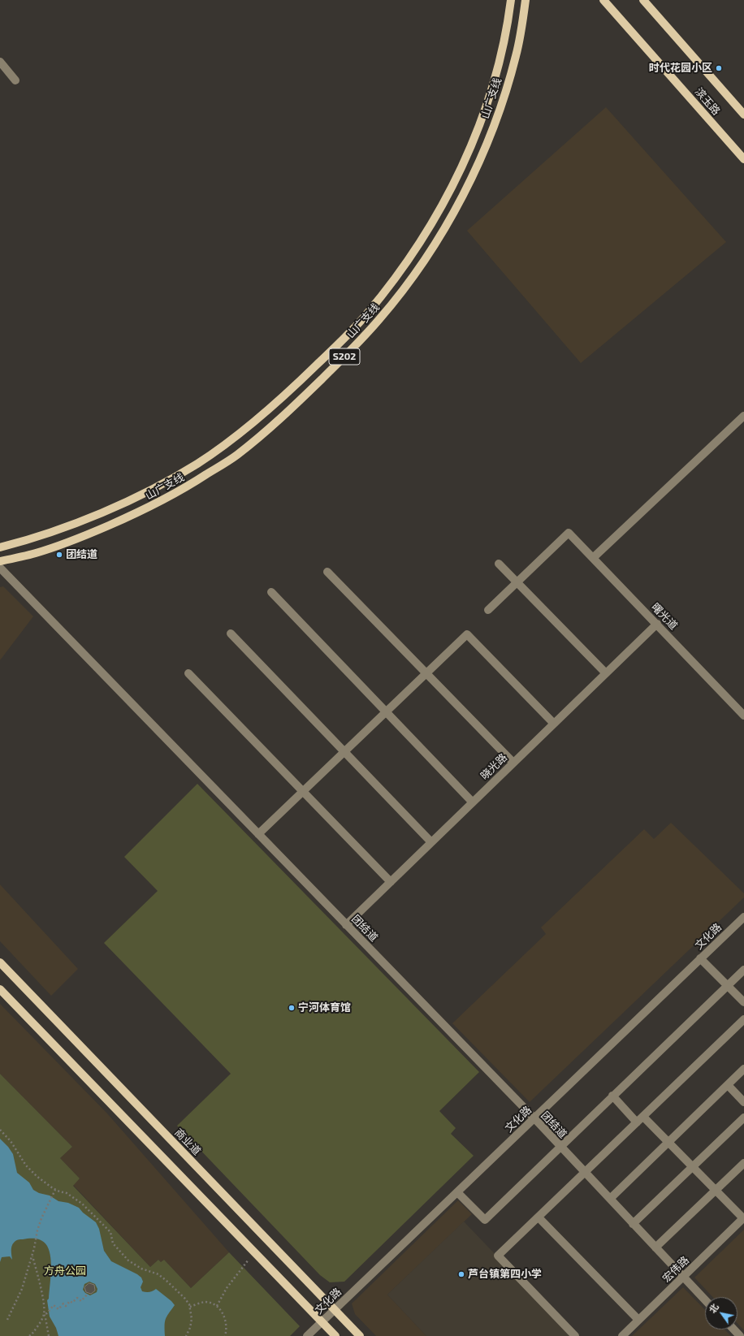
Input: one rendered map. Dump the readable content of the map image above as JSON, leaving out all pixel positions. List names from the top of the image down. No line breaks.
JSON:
{"streets":{"main road":["山广支线","滨玉路","S202","商业道"],"street":["曙光道","晓光路","团结道","文化路","宏伟路"]},"crossings":[["曙光道","晓光路"],["晓光路","团结道"],["团结道","文化路"],["团结道","宏伟路"],["文化路","商业道"]],"parks":["方舟公园"],"places":["时代花园小区","团结道","宁河体育馆","芦台镇第四小学"],"north":"top left"}
